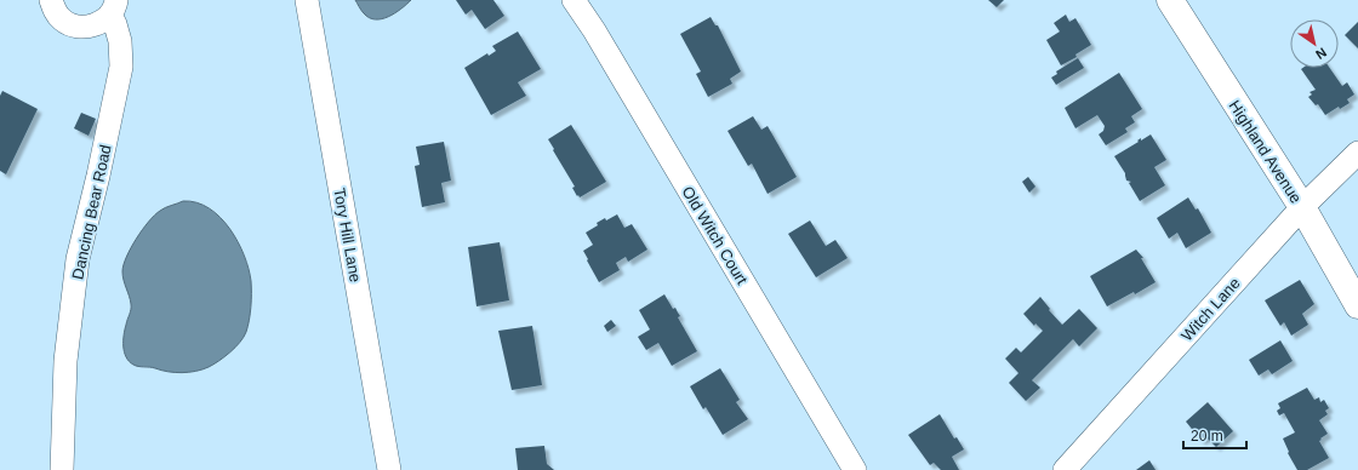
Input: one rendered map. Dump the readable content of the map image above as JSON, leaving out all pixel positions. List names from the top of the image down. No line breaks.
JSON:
{"streets":{"street":["Highland Avenue","Dancing Bear Road","Tory Hill Lane","Old Witch Court","Witch Lane"]},"crossings":[["Highland Avenue","Witch Lane"]],"scale_bar":"20 m","north":"bottom right"}
